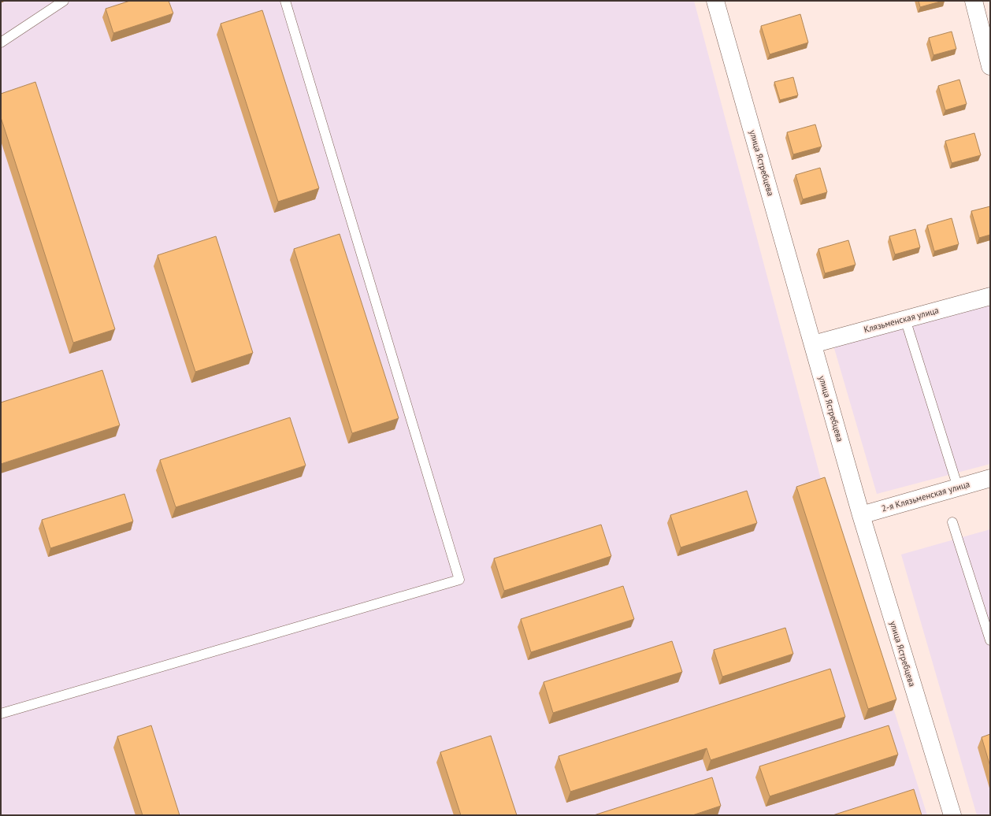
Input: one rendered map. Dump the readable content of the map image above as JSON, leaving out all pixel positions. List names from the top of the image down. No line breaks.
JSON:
{"streets":{"street":["улица Ястребцева","Клязьменская улица","2-я Клязьменская улица"]},"crossings":[["улица Ястребцева","Клязьменская улица"],["улица Ястребцева","2-я Клязьменская улица"]]}
